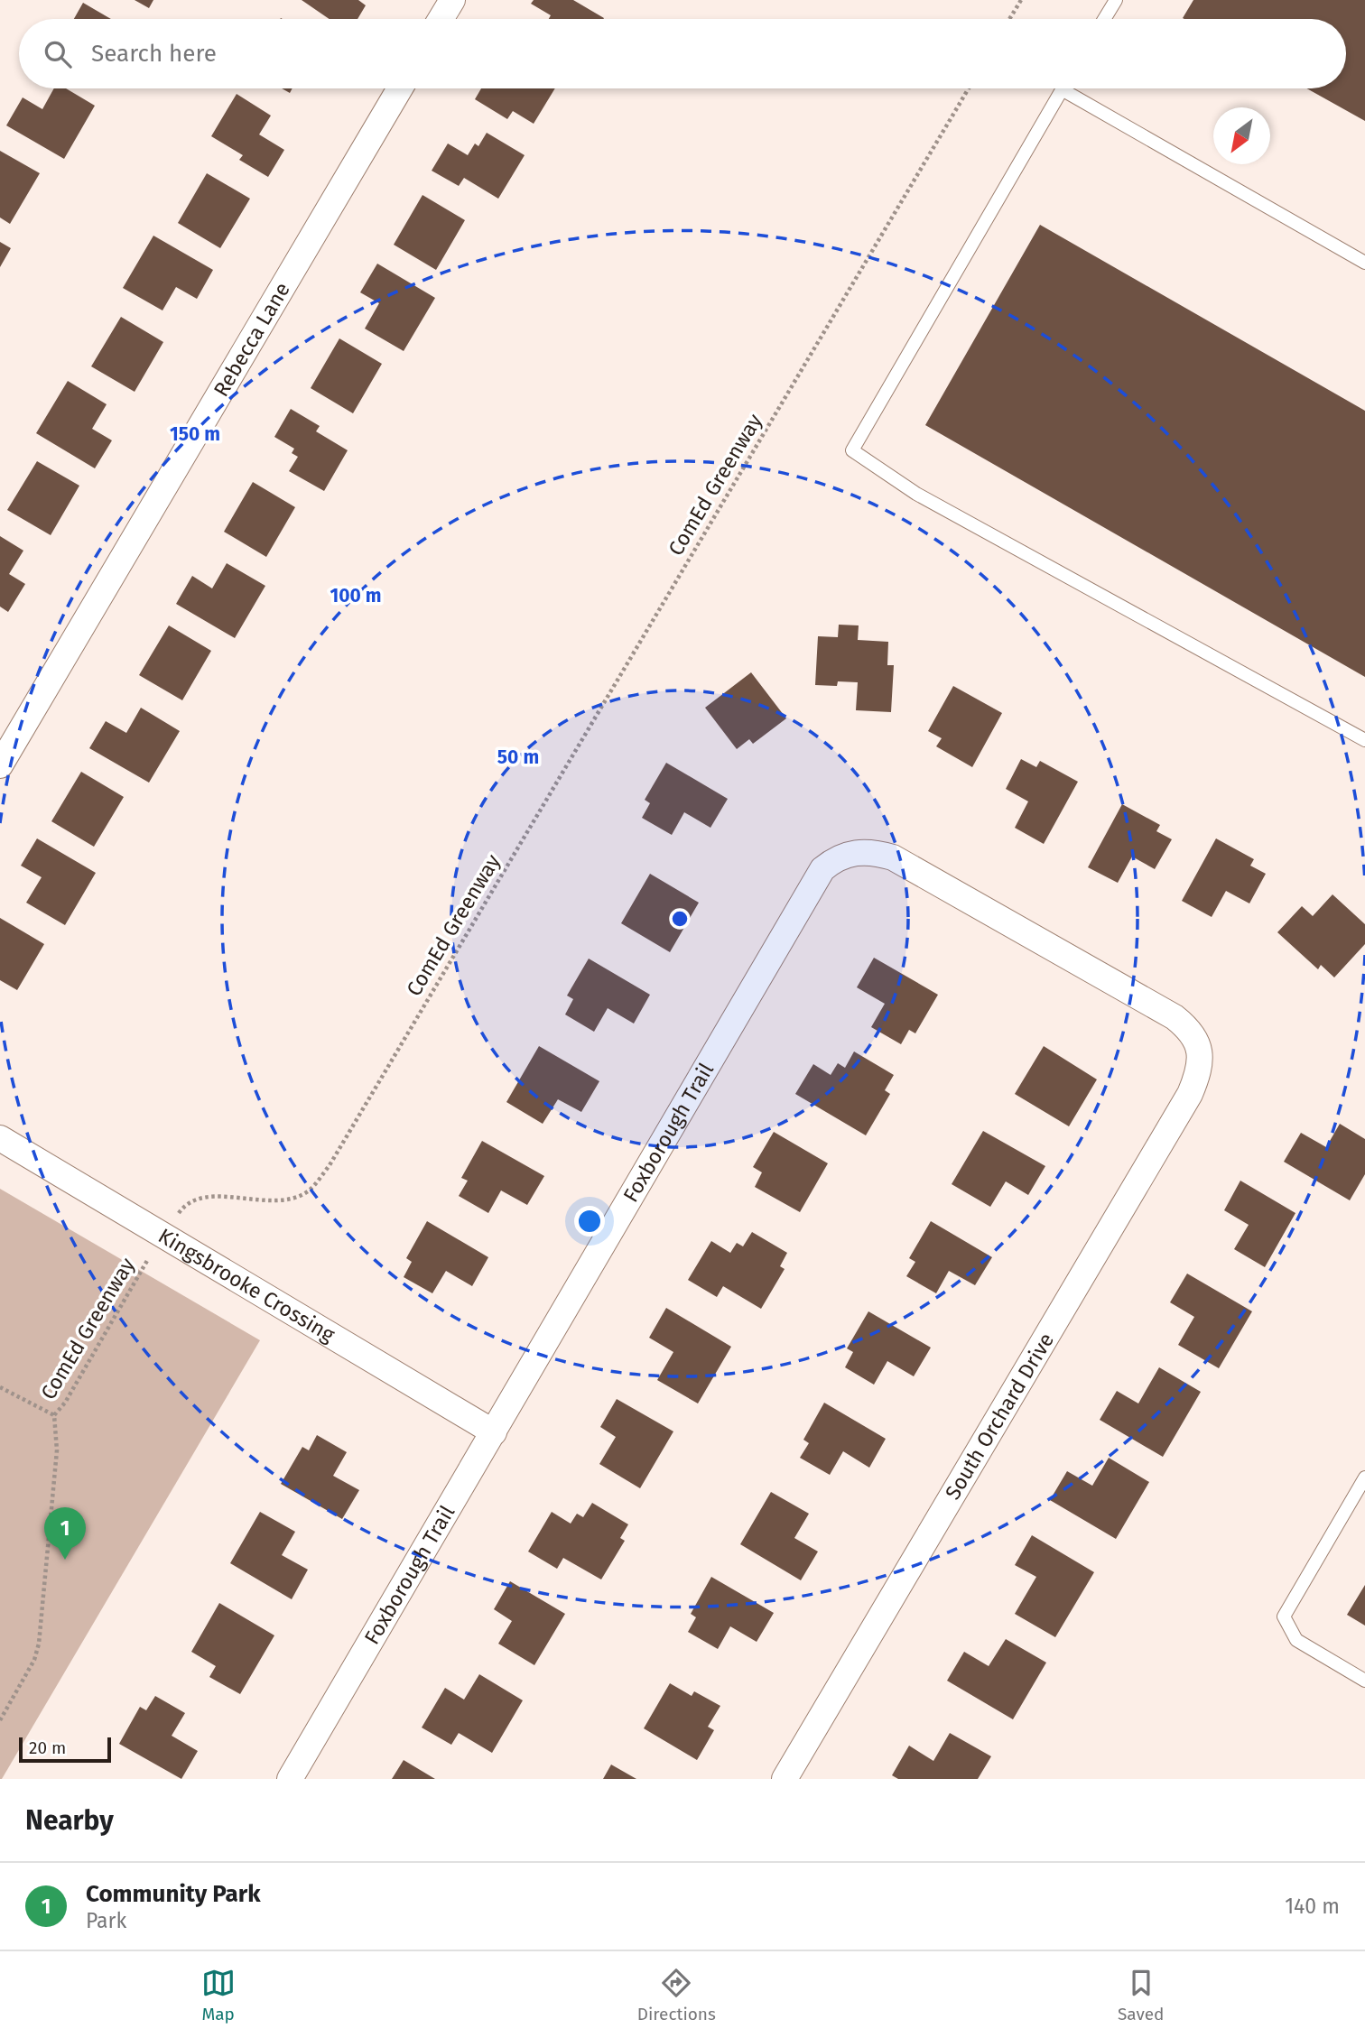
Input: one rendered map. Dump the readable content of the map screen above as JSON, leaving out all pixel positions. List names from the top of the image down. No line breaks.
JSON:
{"streets":{"street":["Rebecca Lane","Foxborough Trail","Kingsbrooke Crossing","South Orchard Drive"],"path":["ComEd Greenway"]},"crossings":[["ComEd Greenway","Kingsbrooke Crossing"],["Foxborough Trail","Kingsbrooke Crossing"],["Foxborough Trail","South Orchard Drive"]],"scale_bar":"20 m","north":"bottom left","page":{"search":"Search here","pins":"1","scale":"20 m","heading":"Nearby","list":[{"mark":"1","name":"Community Park","note":"Park","value":"140 m"}],"nav":["Map","Directions","Saved"]},"rings":["150 m","100 m","50 m"]}
